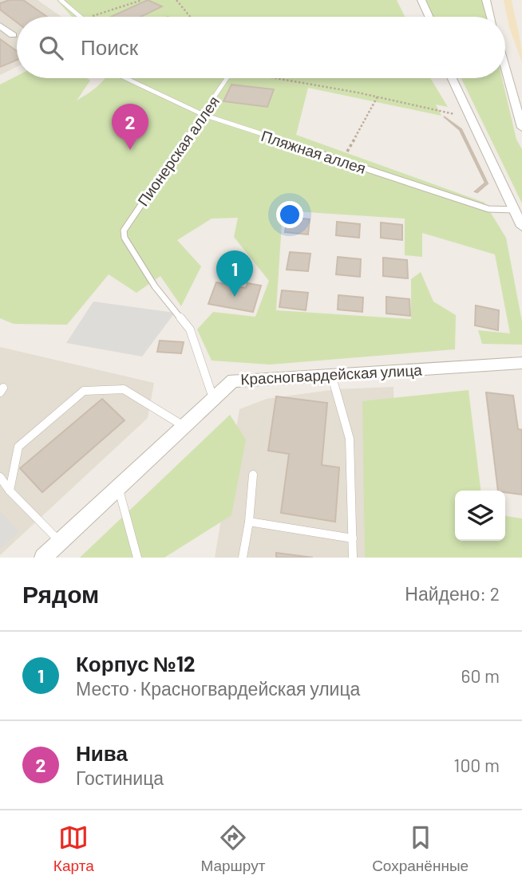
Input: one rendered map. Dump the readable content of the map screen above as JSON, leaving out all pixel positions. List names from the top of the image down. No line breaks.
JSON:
{"streets":{"street":["Красногвардейская улица"],"lane":["Пионерская аллея","Пляжная аллея"]},"crossings":[["Пионерская аллея","Пляжная аллея"],["Пионерская аллея","Красногвардейская улица"]],"page":{"search":"Поиск","pins":["2","1"],"heading":["Рядом","Найдено: 2"],"list":[{"mark":"1","name":"Корпус №12","note":"Место · Красногвардейская улица","value":"60 m"},{"mark":"2","name":"Нива","note":"Гостиница","value":"100 m"}],"nav":["Карта","Маршрут","Сохранённые"]}}
